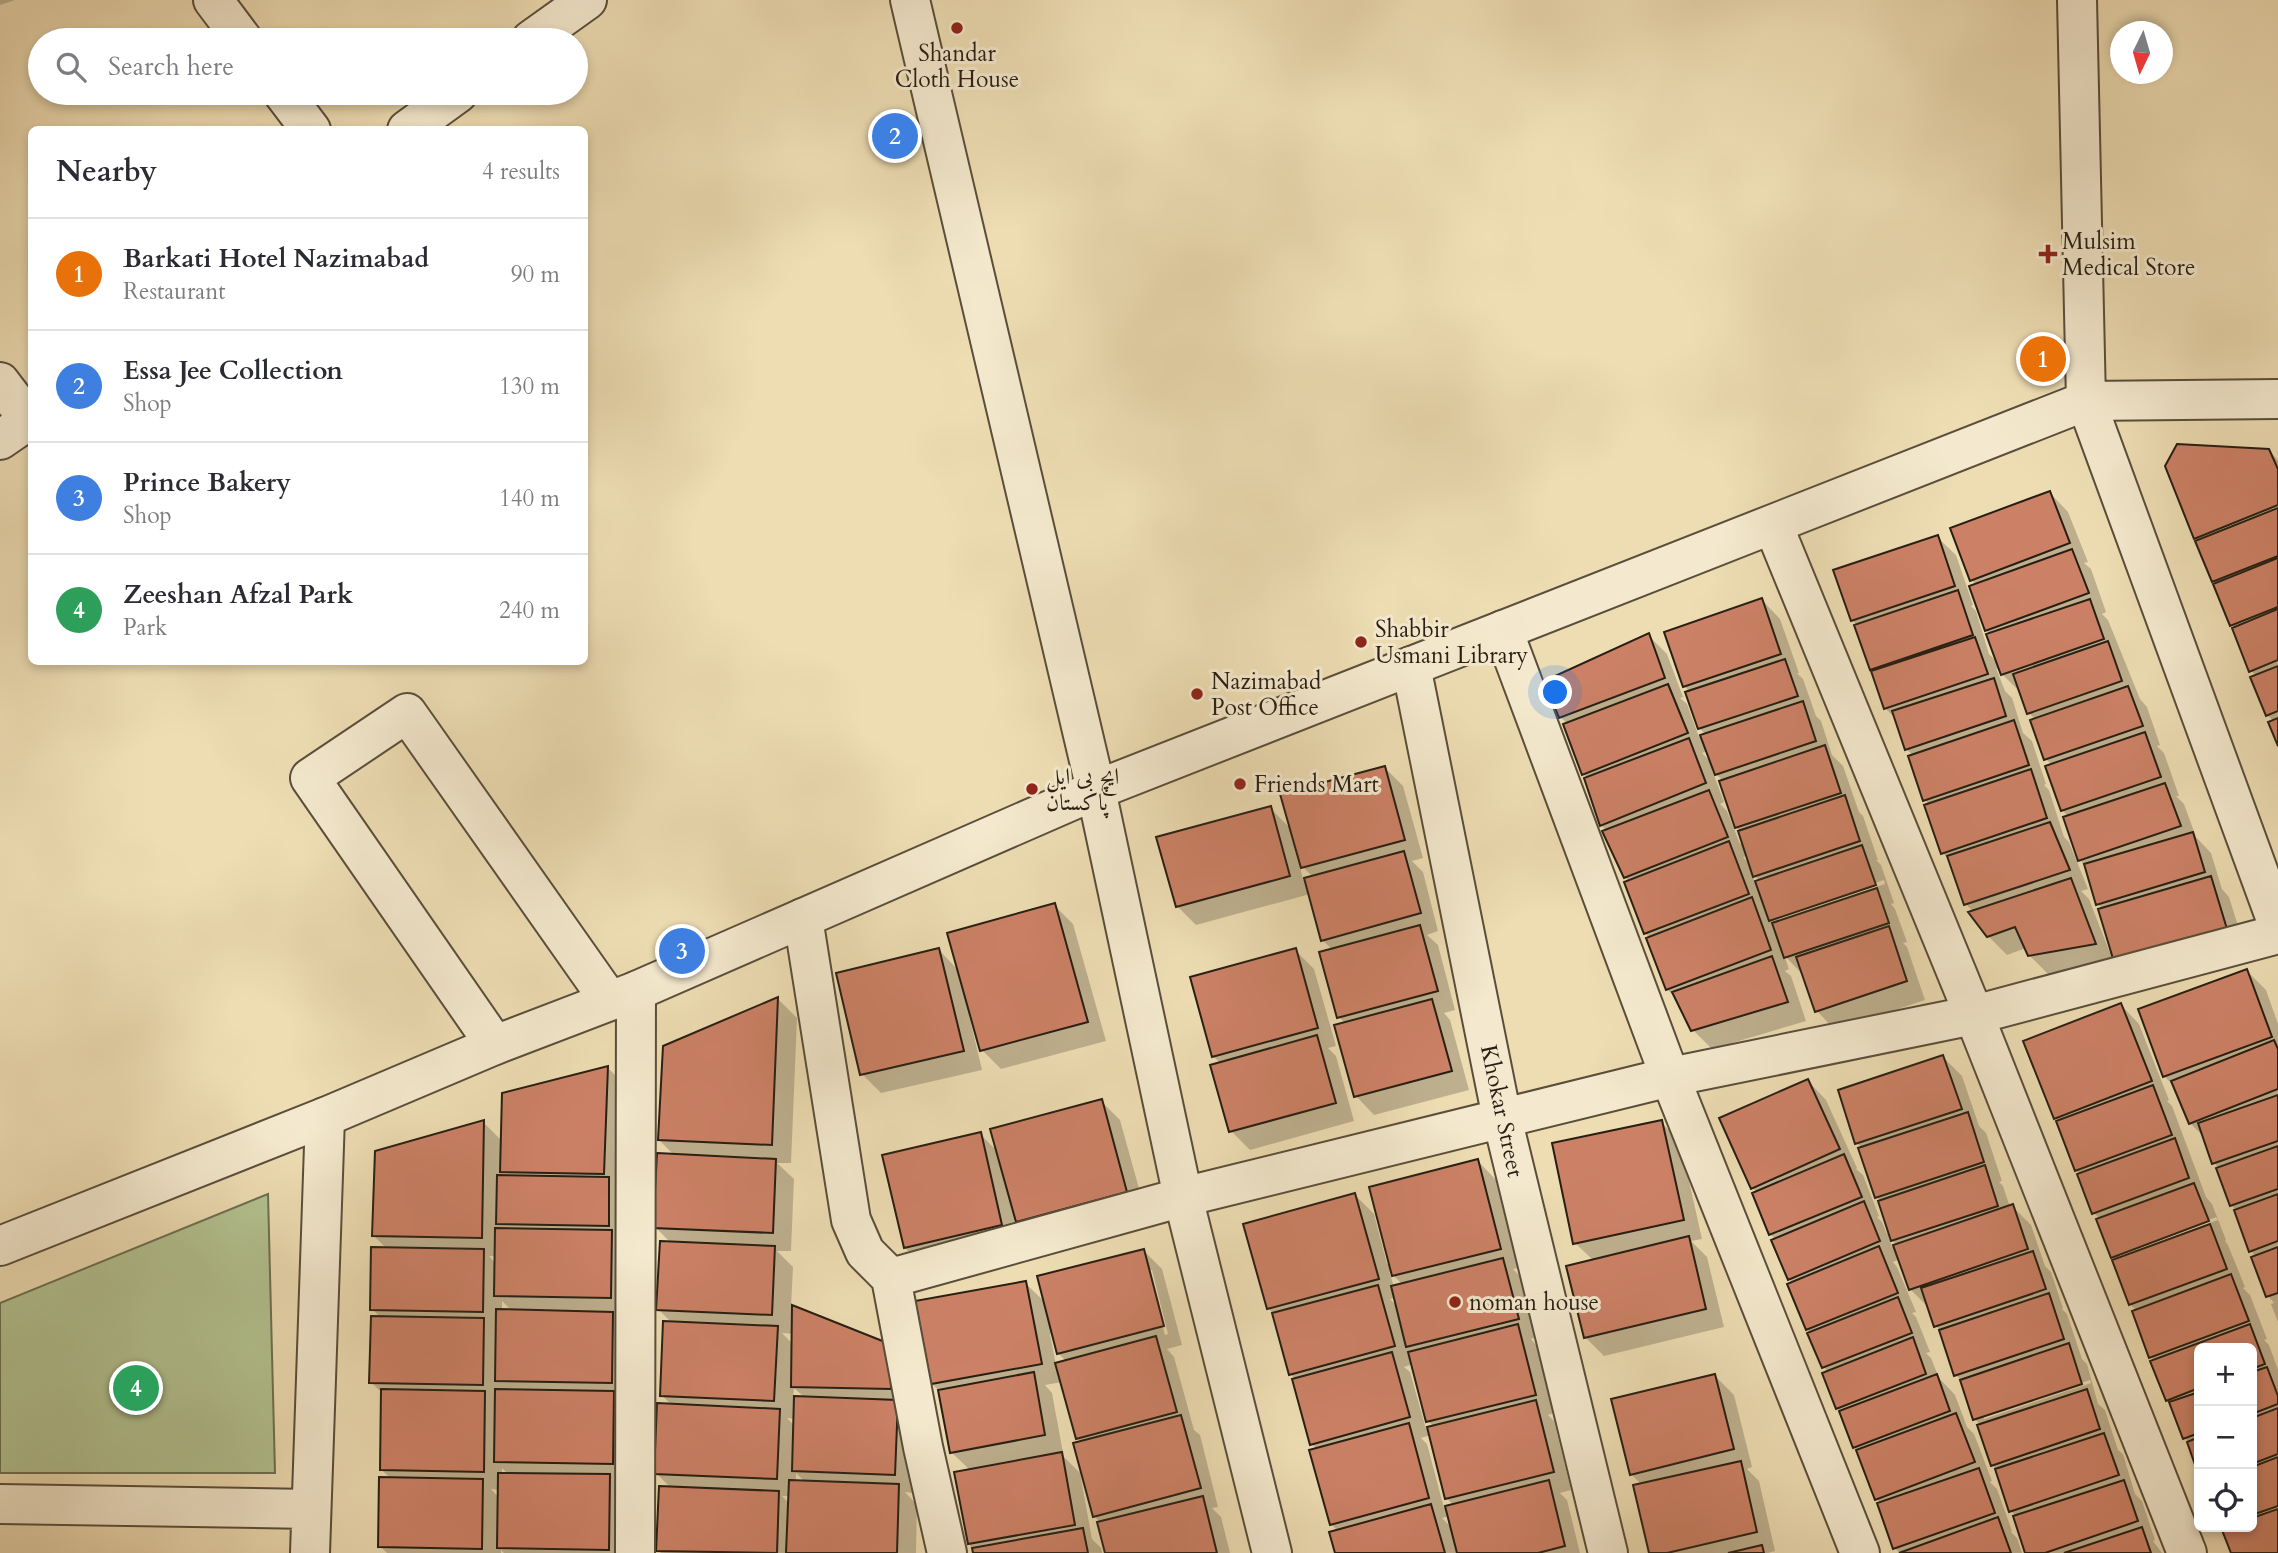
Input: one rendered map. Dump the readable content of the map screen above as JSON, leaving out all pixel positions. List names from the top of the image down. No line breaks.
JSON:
{"streets":{"street":["Khokar Street"]},"places":{"other":["Shandar Cloth House","Shabbir Usmani Library","Nazimabad Post Office","Friends Mart","ایچ بی ایل پاکستان","noman house"],"health":["Mulsim Medical Store"]},"north":"bottom","page":{"search":"Search here","pins":["2","1","3","4"],"heading":["Nearby","4 results"],"list":[{"mark":"1","name":"Barkati Hotel Nazimabad","note":"Restaurant","value":"90 m"},{"mark":"2","name":"Essa Jee Collection","note":"Shop","value":"130 m"},{"mark":"3","name":"Prince Bakery","note":"Shop","value":"140 m"},{"mark":"4","name":"Zeeshan Afzal Park","note":"Park","value":"240 m"}],"map_buttons":["+","−"]}}
